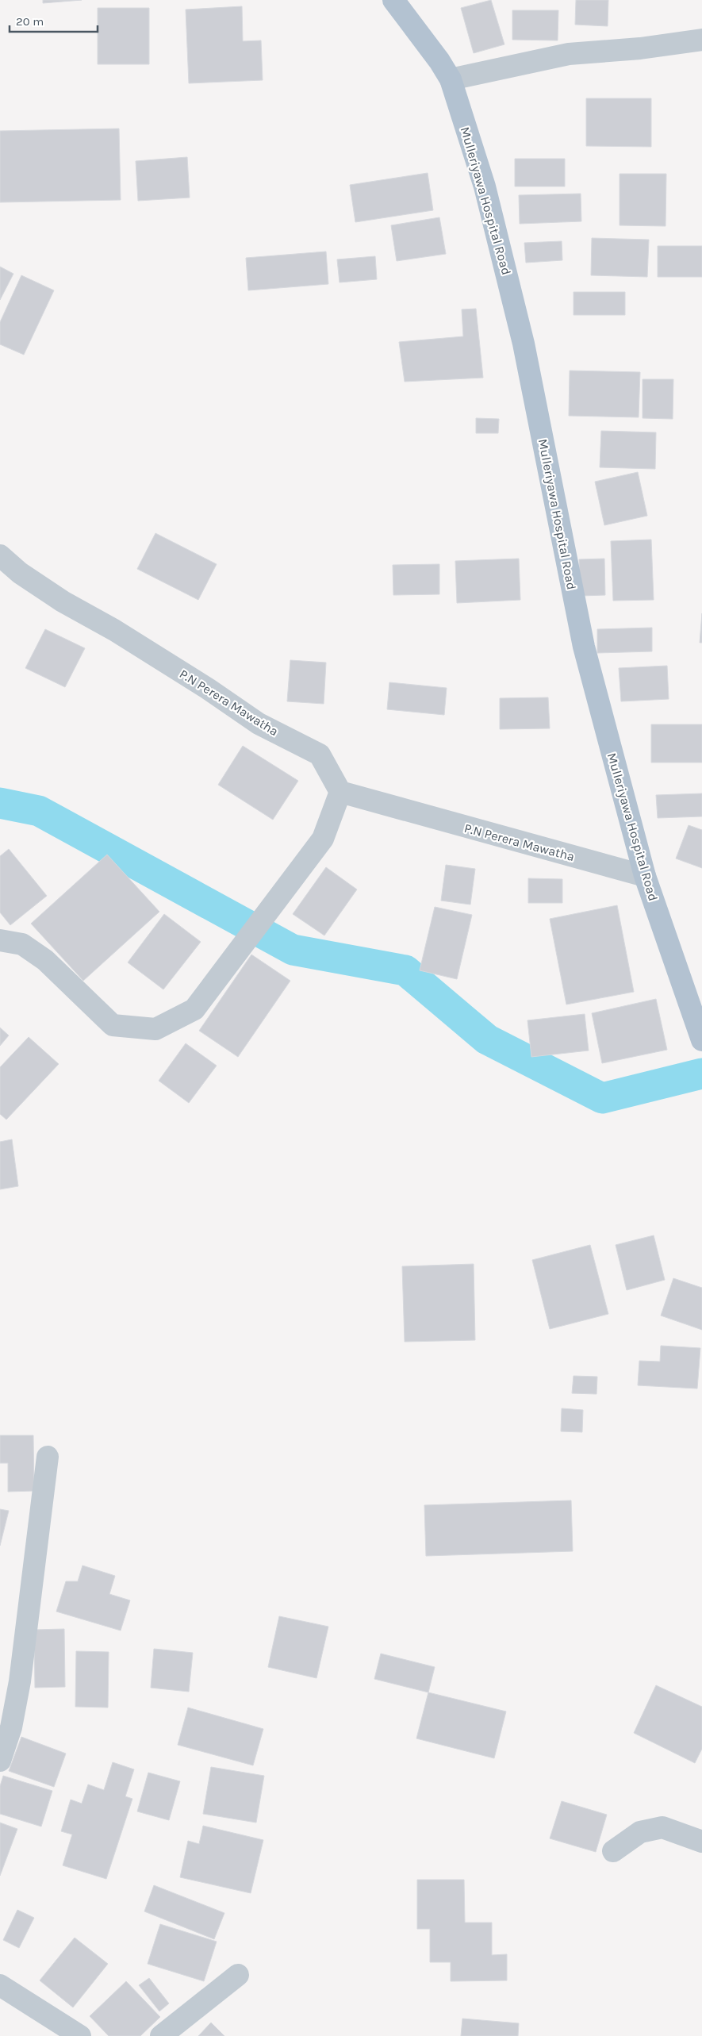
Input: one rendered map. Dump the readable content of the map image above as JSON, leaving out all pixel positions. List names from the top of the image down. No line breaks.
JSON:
{"streets":{"main road":["Mulleriyawa Hospital Road"],"street":["P.N Perera Mawatha"]},"crossings":[["Mulleriyawa Hospital Road","P.N Perera Mawatha"]],"scale_bar":"20 m"}
